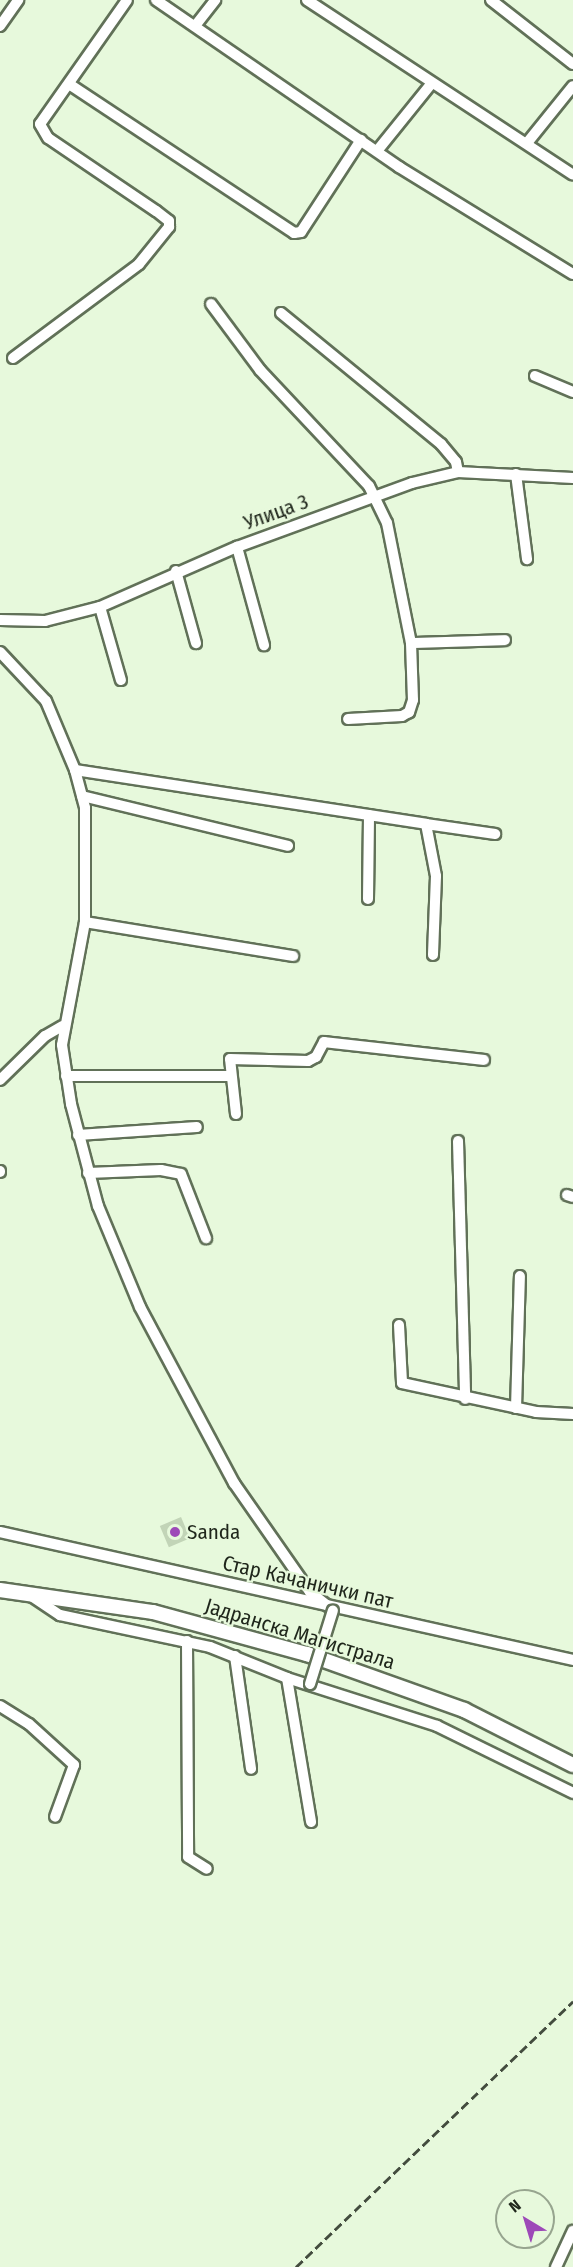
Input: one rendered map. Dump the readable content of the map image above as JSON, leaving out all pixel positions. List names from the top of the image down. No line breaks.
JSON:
{"streets":{"street":["Улица 3","Стар Качанички пат","Јадранска Магистрала"]},"places":["Sanda"],"north":"top left"}
